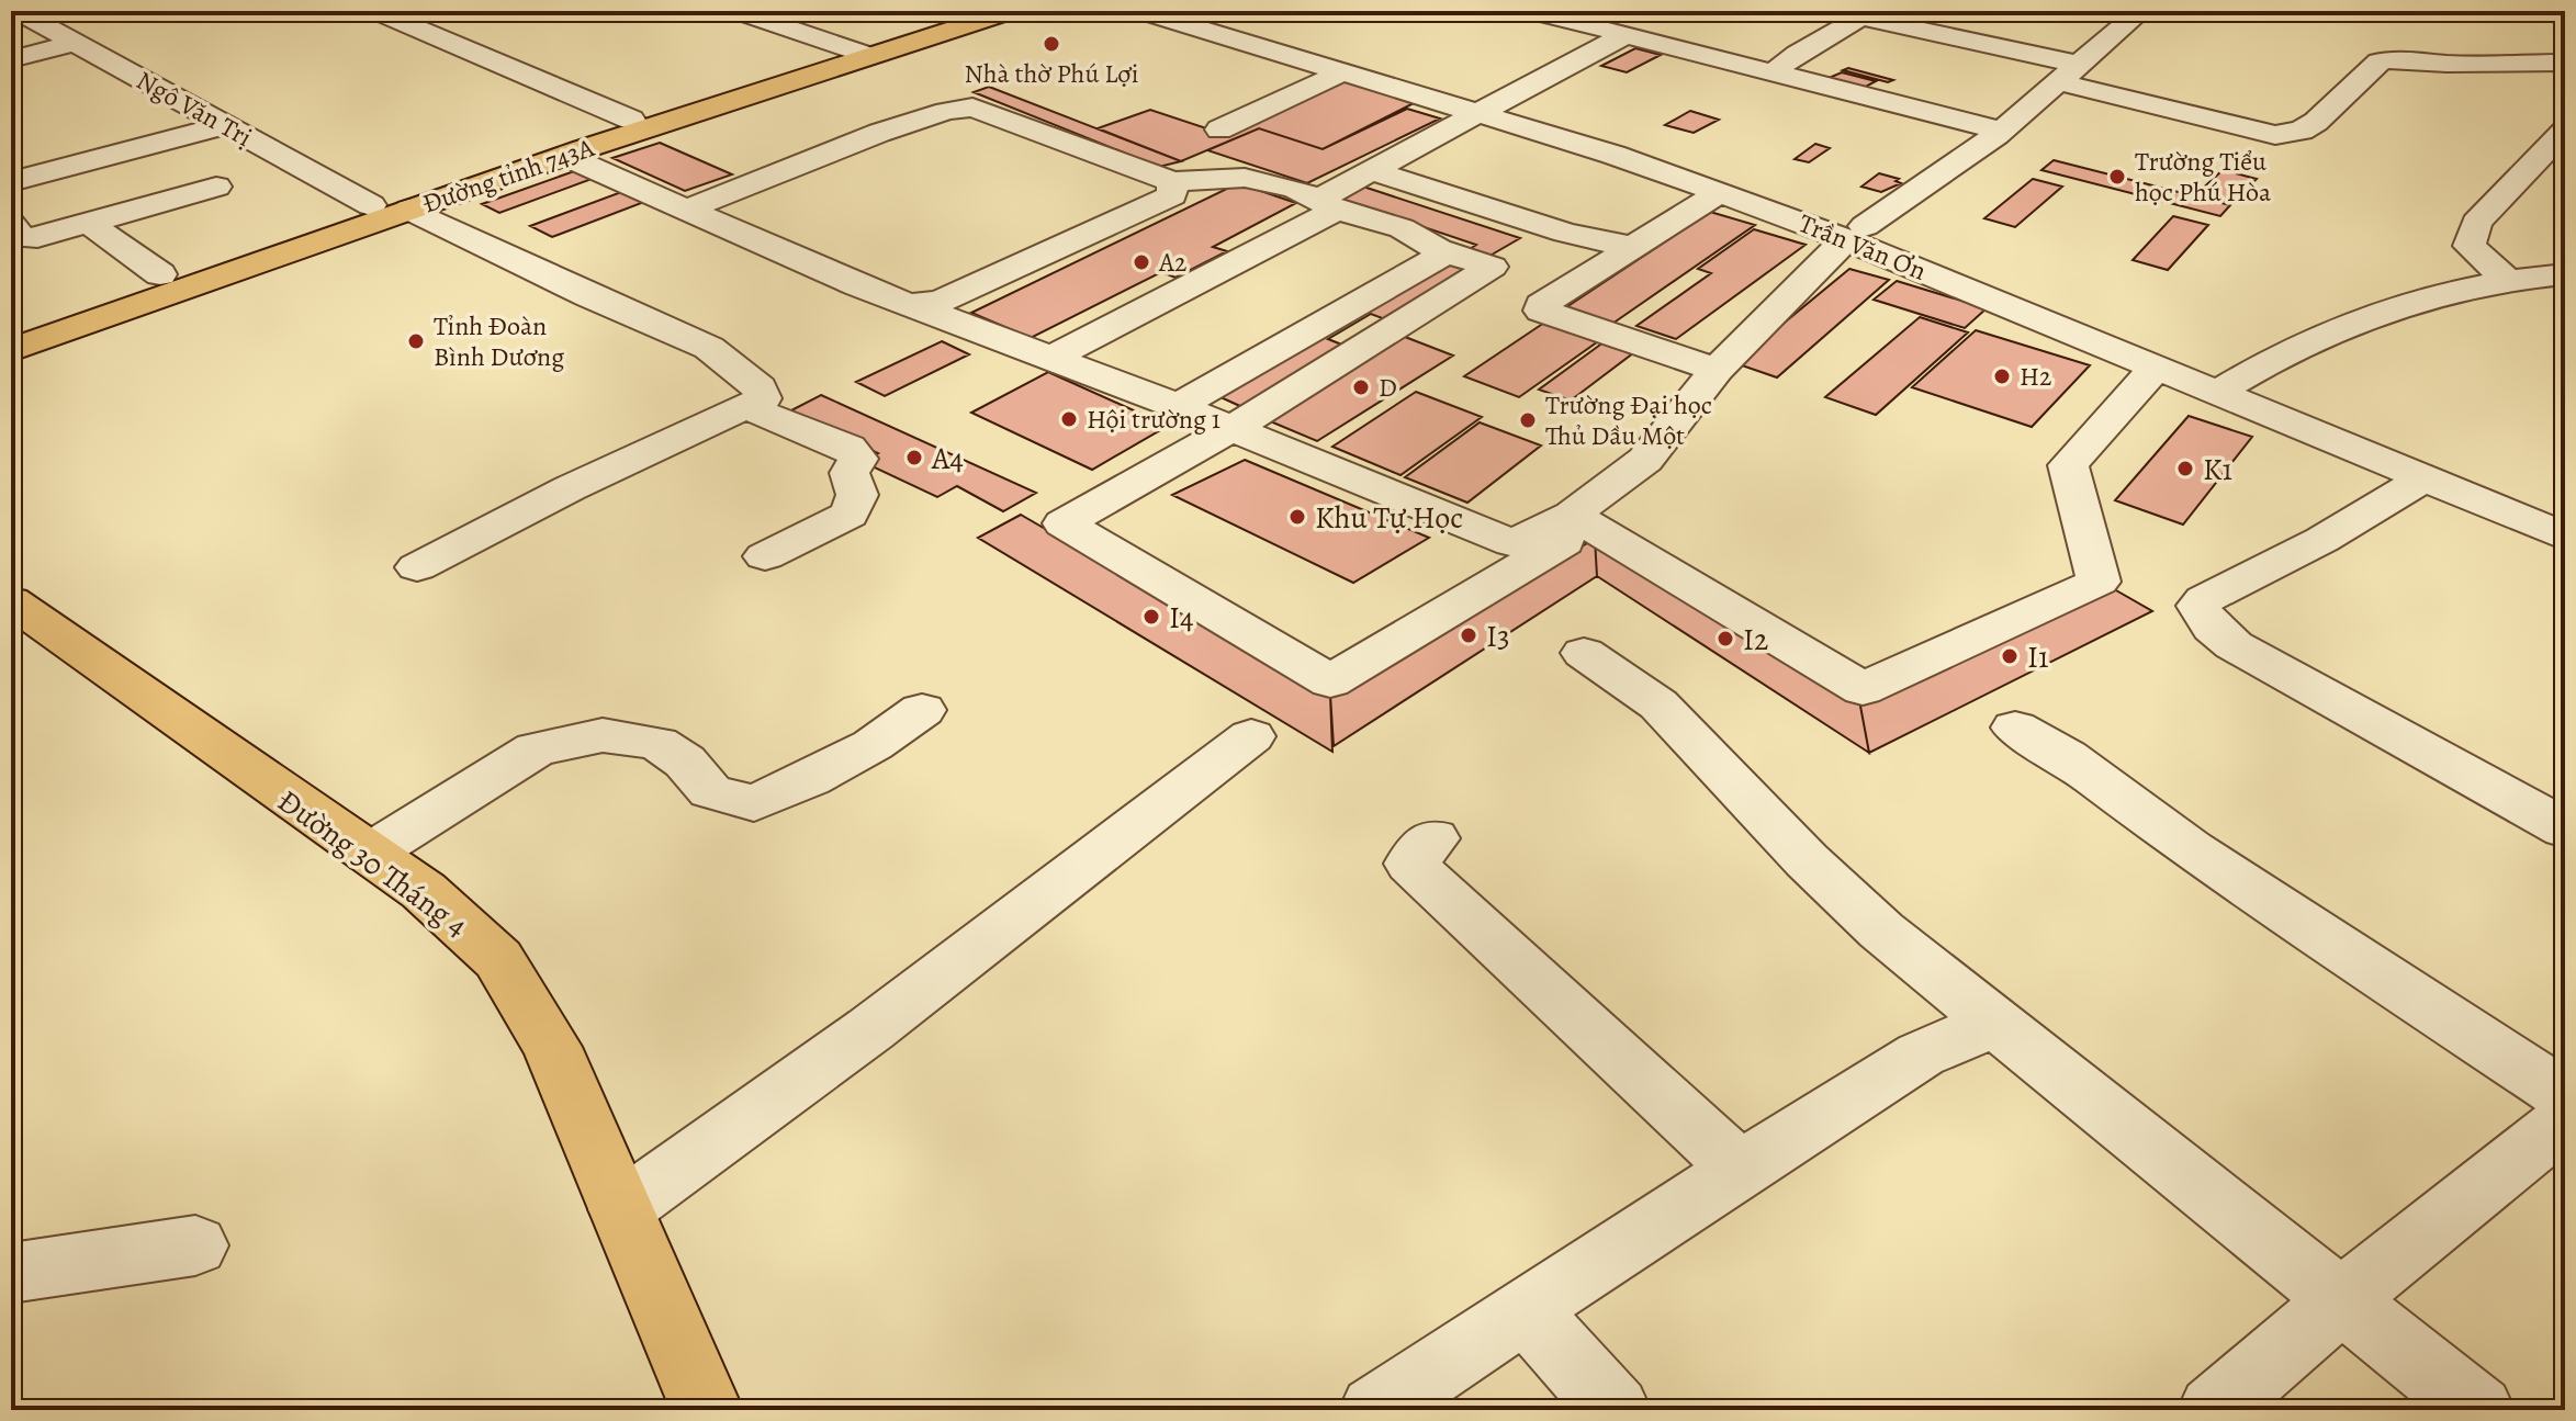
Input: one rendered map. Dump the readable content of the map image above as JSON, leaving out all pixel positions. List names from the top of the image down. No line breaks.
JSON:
{"streets":{"main road":["Đường tỉnh 743A","Đường 30 Tháng 4"],"street":["Ngô Văn Trị","Trần Văn Ơn"]},"crossings":[["Ngô Văn Trị","Đường tỉnh 743A"]],"places":["Nhà thờ Phú Lợi","Trường Tiểu học Phú Hòa","A2","Tỉnh Đoàn Bình Dương","H2","D","Hội trường 1","Trường Đại học Thủ Dầu Một","A4","K1","Khu Tự Học","I4","I3","I2","I1"]}
